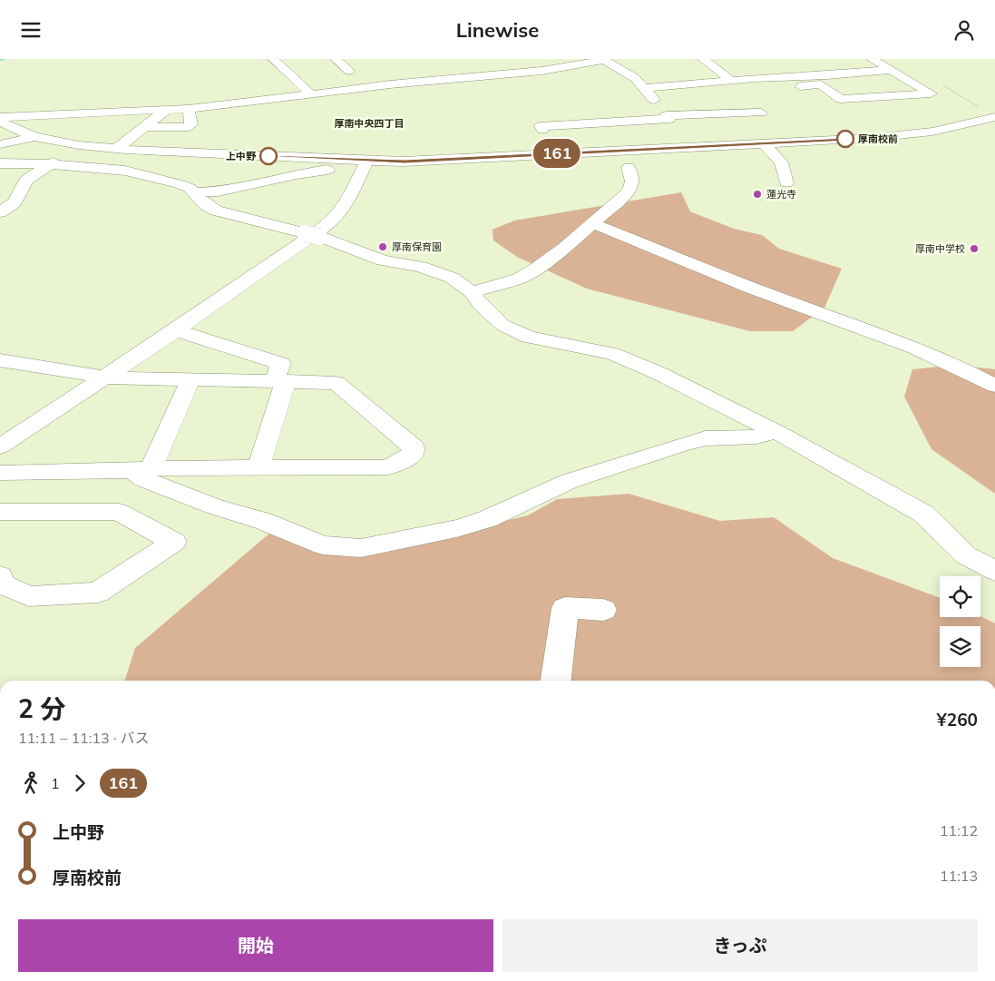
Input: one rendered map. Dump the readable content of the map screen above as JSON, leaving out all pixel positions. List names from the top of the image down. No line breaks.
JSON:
{"districts":["厚南中央四丁目"],"places":["厚南校前","上中野","蓮光寺","厚南保育園","厚南中学校"],"lines":["bus line 161"],"page":{"header":"Linewise","on_map":"161","heading":["2 分","11:11 – 11:13 · バス","¥260"],"legs":["1","161"],"list":[{"name":"上中野","value":"11:12"},{"name":"厚南校前","value":"11:13"}],"buttons":["開始","きっぷ"]}}
